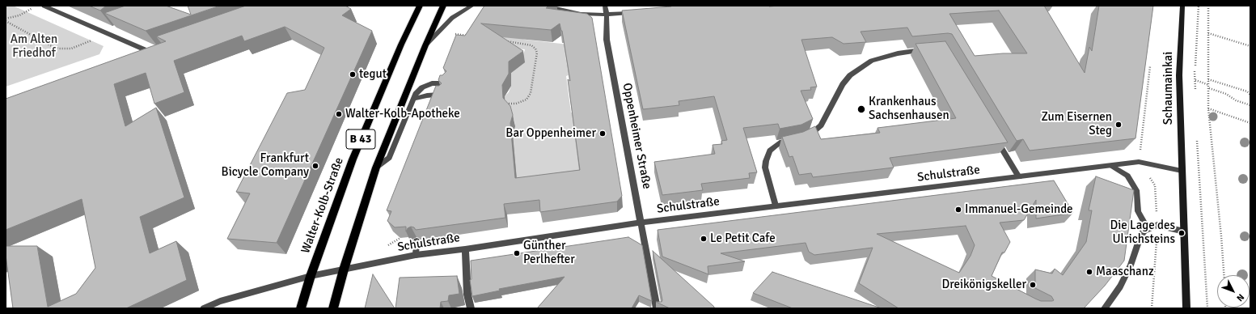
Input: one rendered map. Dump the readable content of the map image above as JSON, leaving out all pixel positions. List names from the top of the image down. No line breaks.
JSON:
{"streets":{"main road":["Schaumainkai","B 43","Walter-Kolb-Straße"],"street":["Oppenheimer Straße","Schulstraße"]},"crossings":[["Schaumainkai","Schulstraße"],["Oppenheimer Straße","Schulstraße"],["Schulstraße","Walter-Kolb-Straße"]],"parks":["Am Alten Friedhof"],"places":["tegut","Krankenhaus Sachsenhausen","Walter-Kolb-Apotheke","Zum Eisernen Steg","Bar Oppenheimer","Frankfurt Bicycle Company","Immanuel-Gemeinde","Die Lage des Ulrichsteins","Le Petit Cafe","Günther Perlhefter","Maaschanz","Dreikönigskeller"],"north":"bottom right"}
